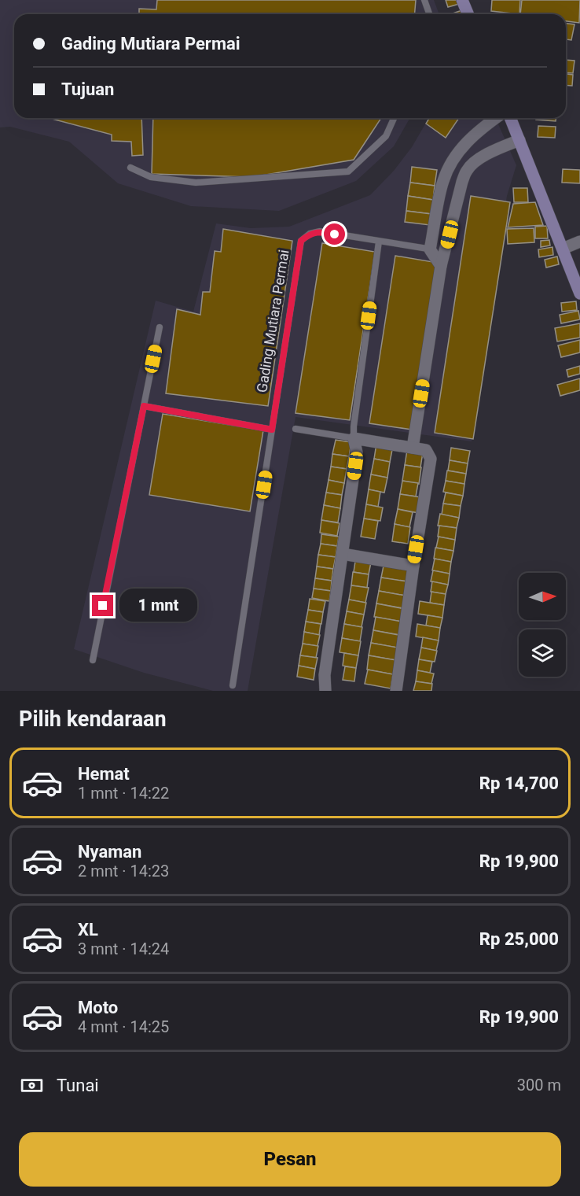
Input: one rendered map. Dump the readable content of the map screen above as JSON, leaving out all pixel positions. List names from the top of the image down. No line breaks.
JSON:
{"streets":{"lane":["Gading Mutiara Permai"]},"north":"right","page":{"banner":["Gading Mutiara Permai","Tujuan"],"bubble":"1 mnt","heading":"Pilih kendaraan","list":[{"name":"Hemat","note":"1 mnt · 14:22","value":"Rp 14,700"},{"name":"Nyaman","note":"2 mnt · 14:23","value":"Rp 19,900"},{"name":"XL","note":"3 mnt · 14:24","value":"Rp 25,000"},{"name":"Moto","note":"4 mnt · 14:25","value":"Rp 19,900"}],"pay":["Tunai","300 m"],"buttons":"Pesan"}}
